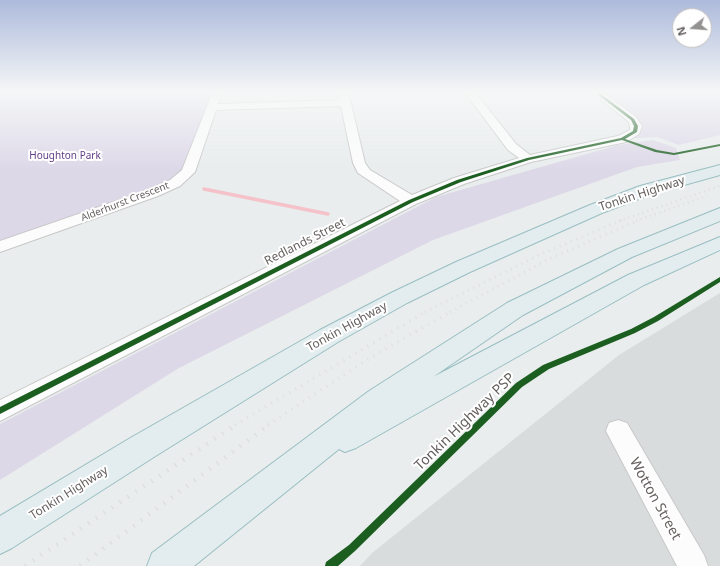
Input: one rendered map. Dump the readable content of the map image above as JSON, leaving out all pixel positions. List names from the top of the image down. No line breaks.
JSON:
{"streets":{"highway":["Tonkin Highway"],"street":["Alderhurst Crescent","Redlands Street","Wotton Street"],"cycle path":["Tonkin Highway PSP"]},"parks":["Houghton Park"],"north":"left"}
